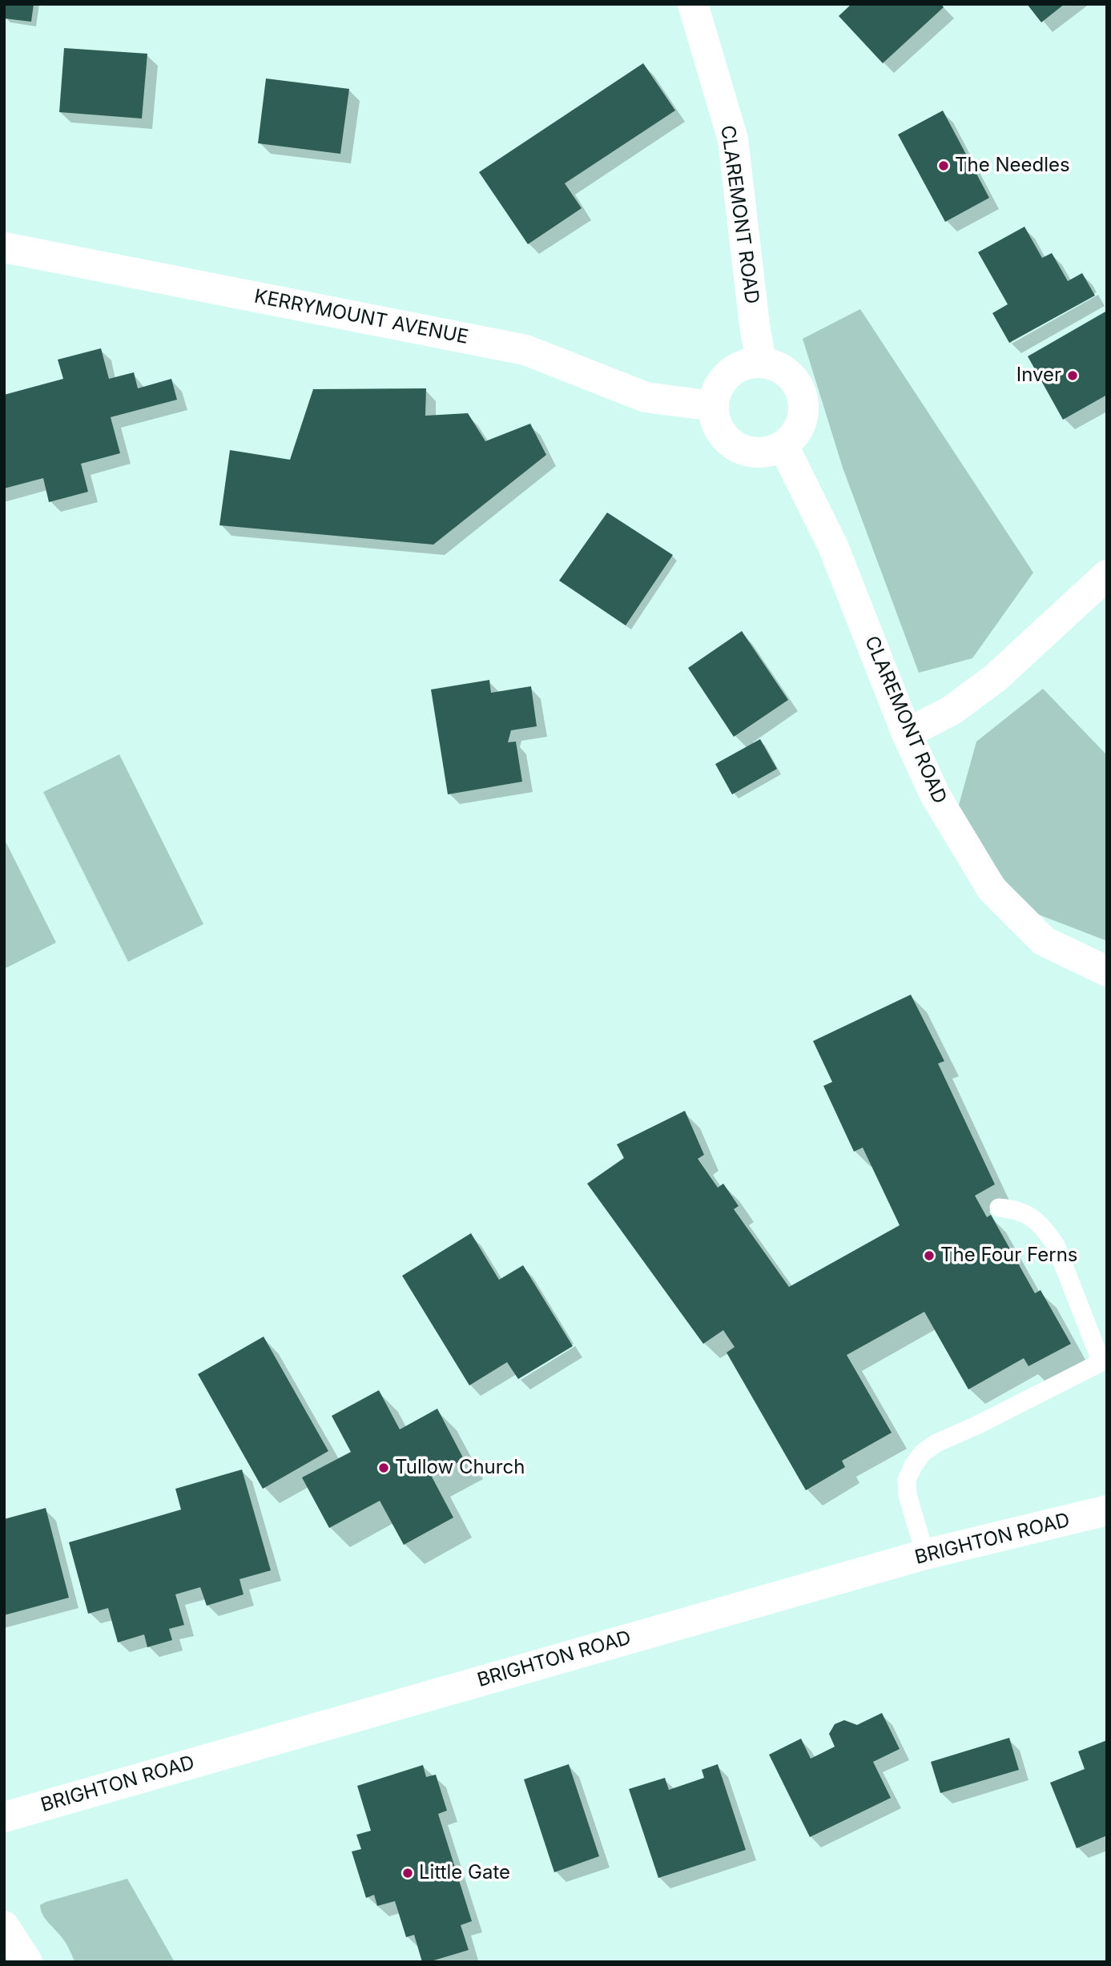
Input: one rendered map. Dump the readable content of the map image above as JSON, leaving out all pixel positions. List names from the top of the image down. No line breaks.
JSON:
{"streets":{"street":["CLAREMONT ROAD","KERRYMOUNT AVENUE","BRIGHTON ROAD"]},"crossings":[["CLAREMONT ROAD","KERRYMOUNT AVENUE"]],"places":["The Needles","Inver","The Four Ferns","Tullow Church","Little Gate"]}
